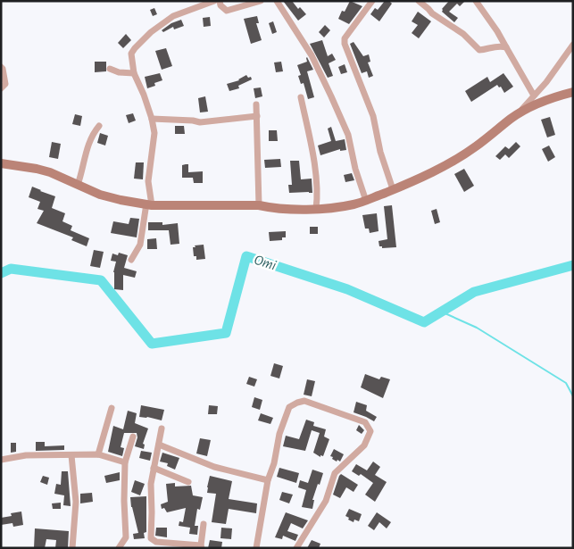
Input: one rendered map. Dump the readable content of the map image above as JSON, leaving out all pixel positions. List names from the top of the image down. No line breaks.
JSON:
{"water":["Omi"]}
